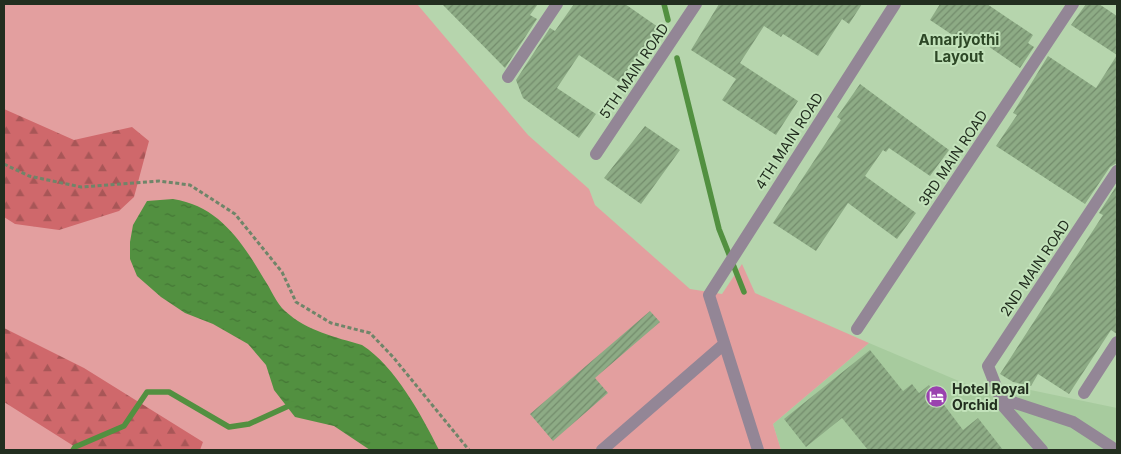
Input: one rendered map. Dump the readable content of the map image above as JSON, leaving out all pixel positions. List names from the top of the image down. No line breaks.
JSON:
{"streets":{"street":["5TH MAIN ROAD","4TH MAIN ROAD","3RD MAIN ROAD","2ND MAIN ROAD"]},"districts":["Amarjyothi Layout"],"places":{"hotel":["Hotel Royal Orchid"]}}
